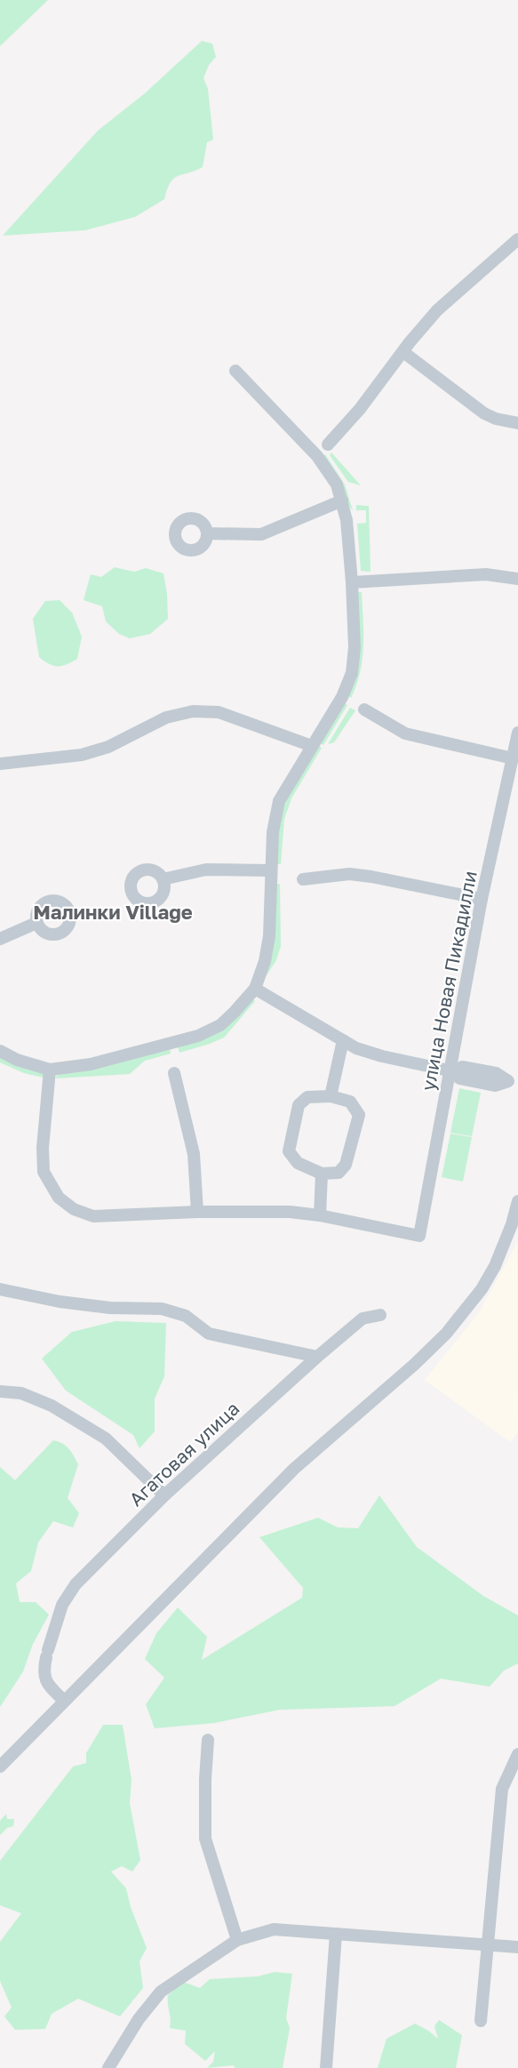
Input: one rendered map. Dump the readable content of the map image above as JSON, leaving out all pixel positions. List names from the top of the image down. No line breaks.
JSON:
{"streets":{"street":["улица Новая Пикадилли","Агатовая улица"]},"districts":["Малинки Village"]}
